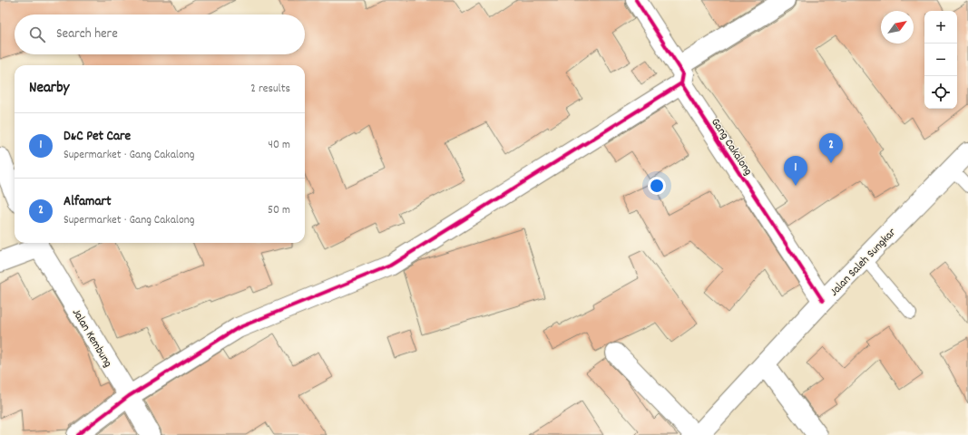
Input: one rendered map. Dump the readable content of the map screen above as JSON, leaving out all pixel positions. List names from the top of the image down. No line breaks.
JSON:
{"streets":{"main road":["Gang Cakalong","Jalan Saleh Sungkar","Jalan Kembung"]},"crossings":[["Gang Cakalong","Jalan Saleh Sungkar"]],"north":"top right","page":{"map_buttons":["+","−"],"search":"Search here","heading":["Nearby","2 results"],"list":[{"mark":"1","name":"D&C Pet Care","note":"Supermarket · Gang Cakalong","value":"40 m"},{"mark":"2","name":"Alfamart","note":"Supermarket · Gang Cakalong","value":"50 m"}],"pins":["2","1"]}}
